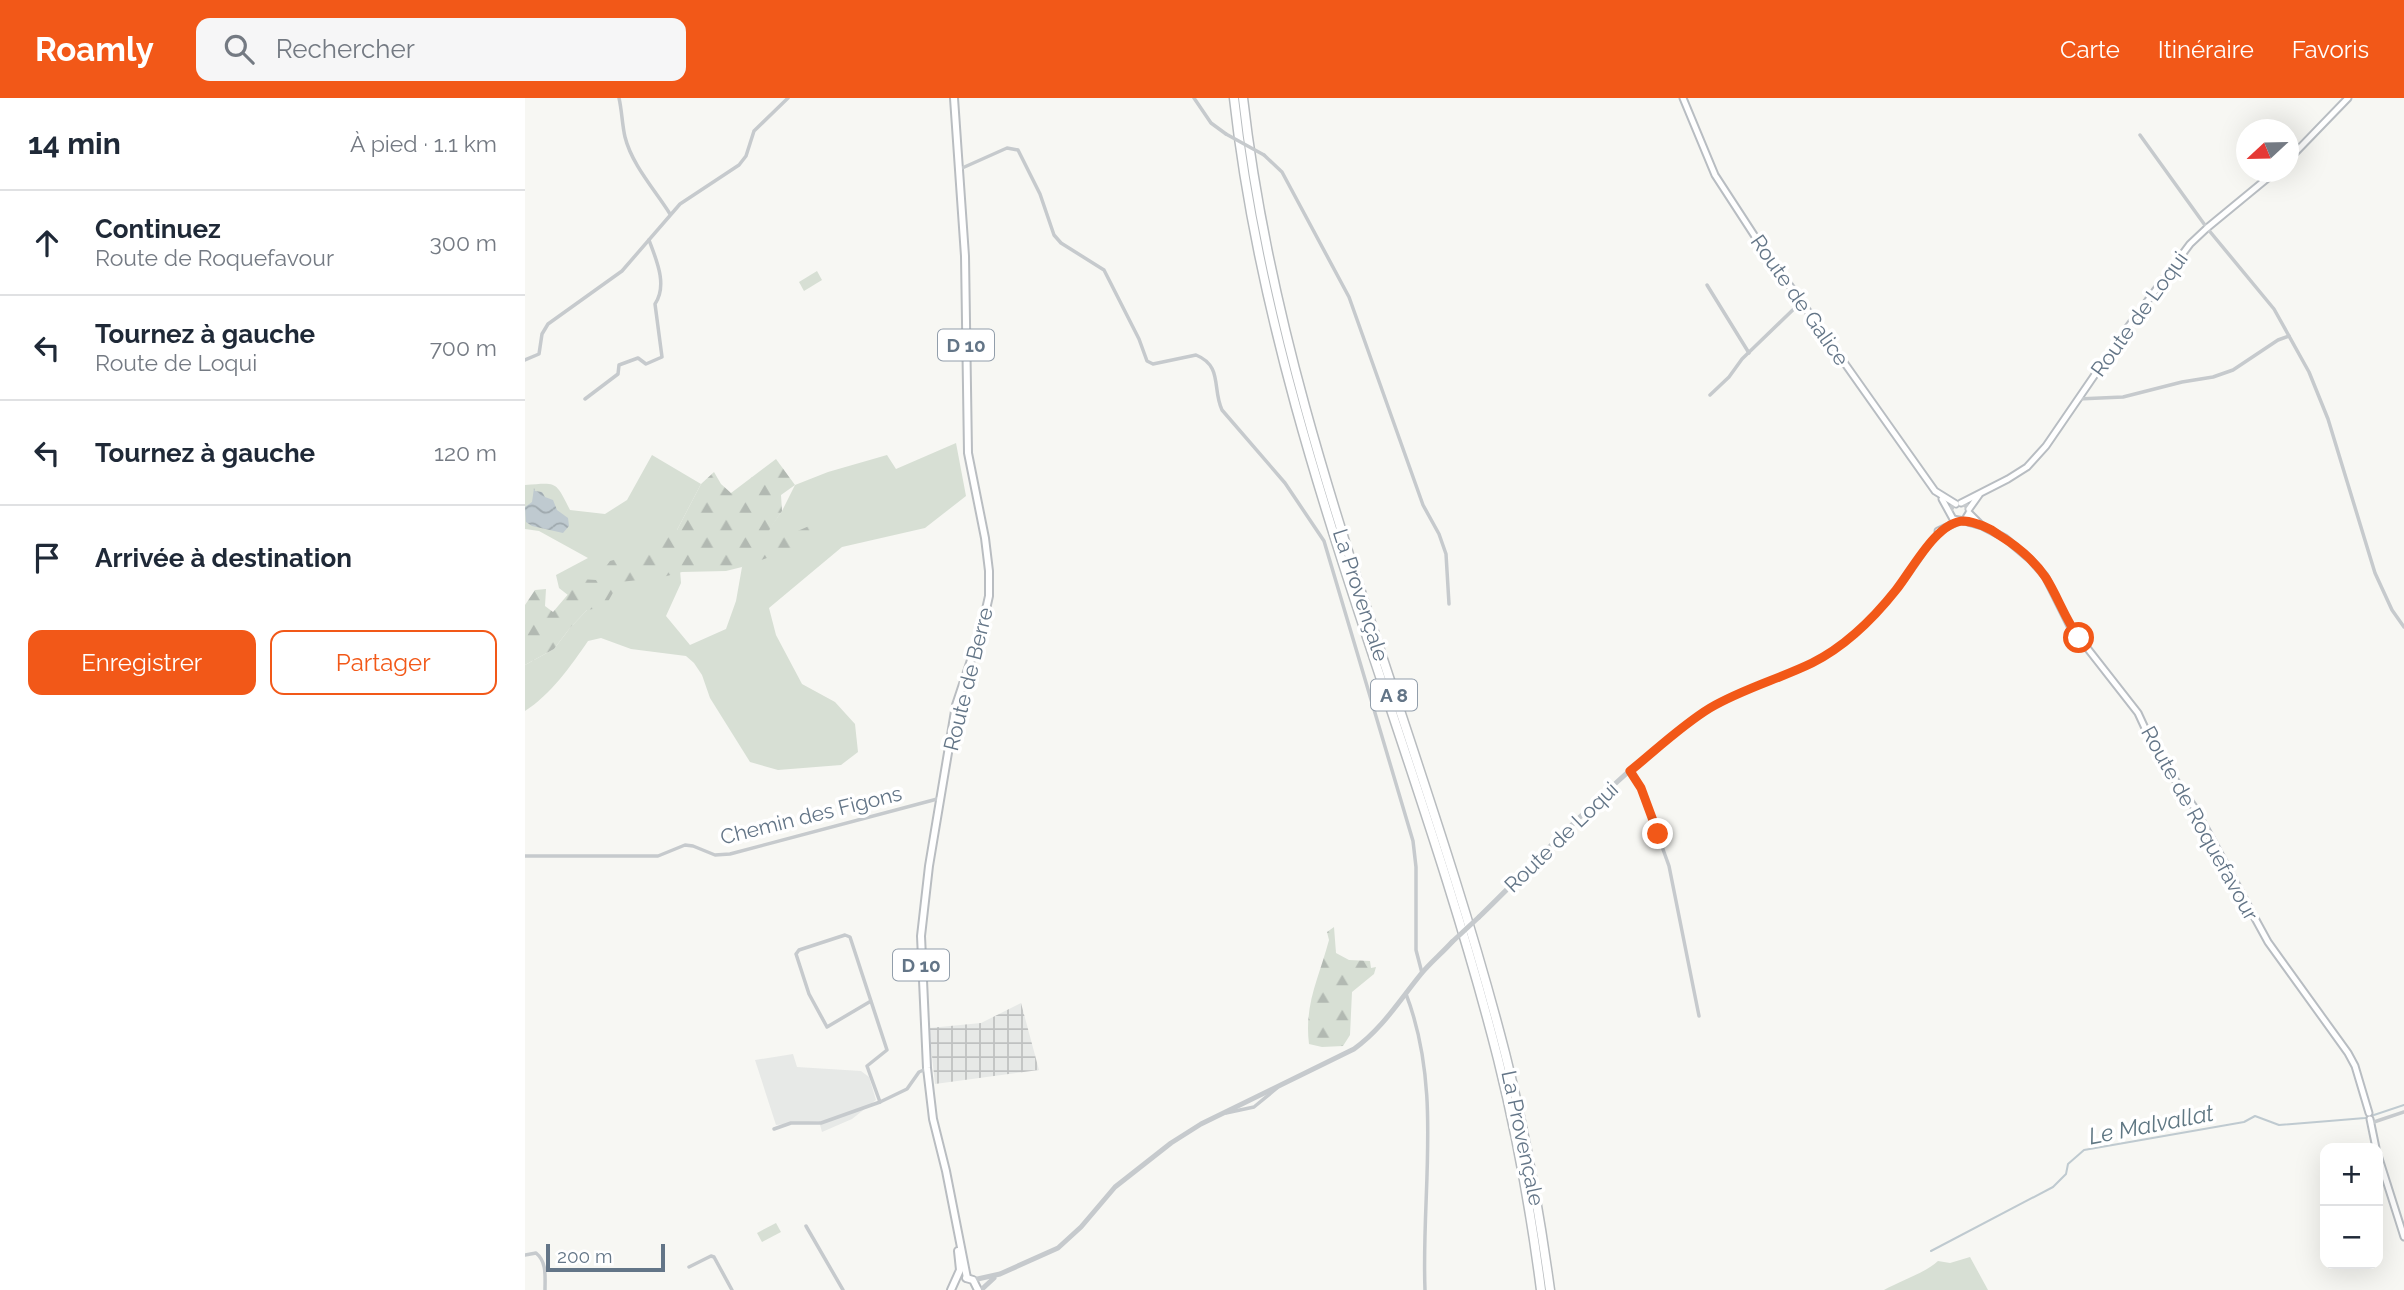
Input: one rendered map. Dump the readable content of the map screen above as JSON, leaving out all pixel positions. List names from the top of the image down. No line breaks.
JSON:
{"streets":{"highway":["La Provençale","A 8"],"main road":["Route de Galice","Route de Loqui","D 10","Route de Berre","Route de Roquefavour"],"street":["Chemin des Figons"]},"crossings":[["Route de Berre","Chemin des Figons"]],"water":["Le Malvallat"],"scale_bar":"200 m","north":"left","page":{"header":"Roamly","search":"Rechercher","nav":["Carte","Itinéraire","Favoris"],"heading":["14 min","À pied · 1.1 km"],"list":[["Continuez","Route de Roquefavour","300 m"],["Tournez à gauche","Route de Loqui","700 m"],["Tournez à gauche","120 m"],"Arrivée à destination"],"buttons":["Enregistrer","Partager"],"map_buttons":["+","−"],"scale":"200 m"}}
